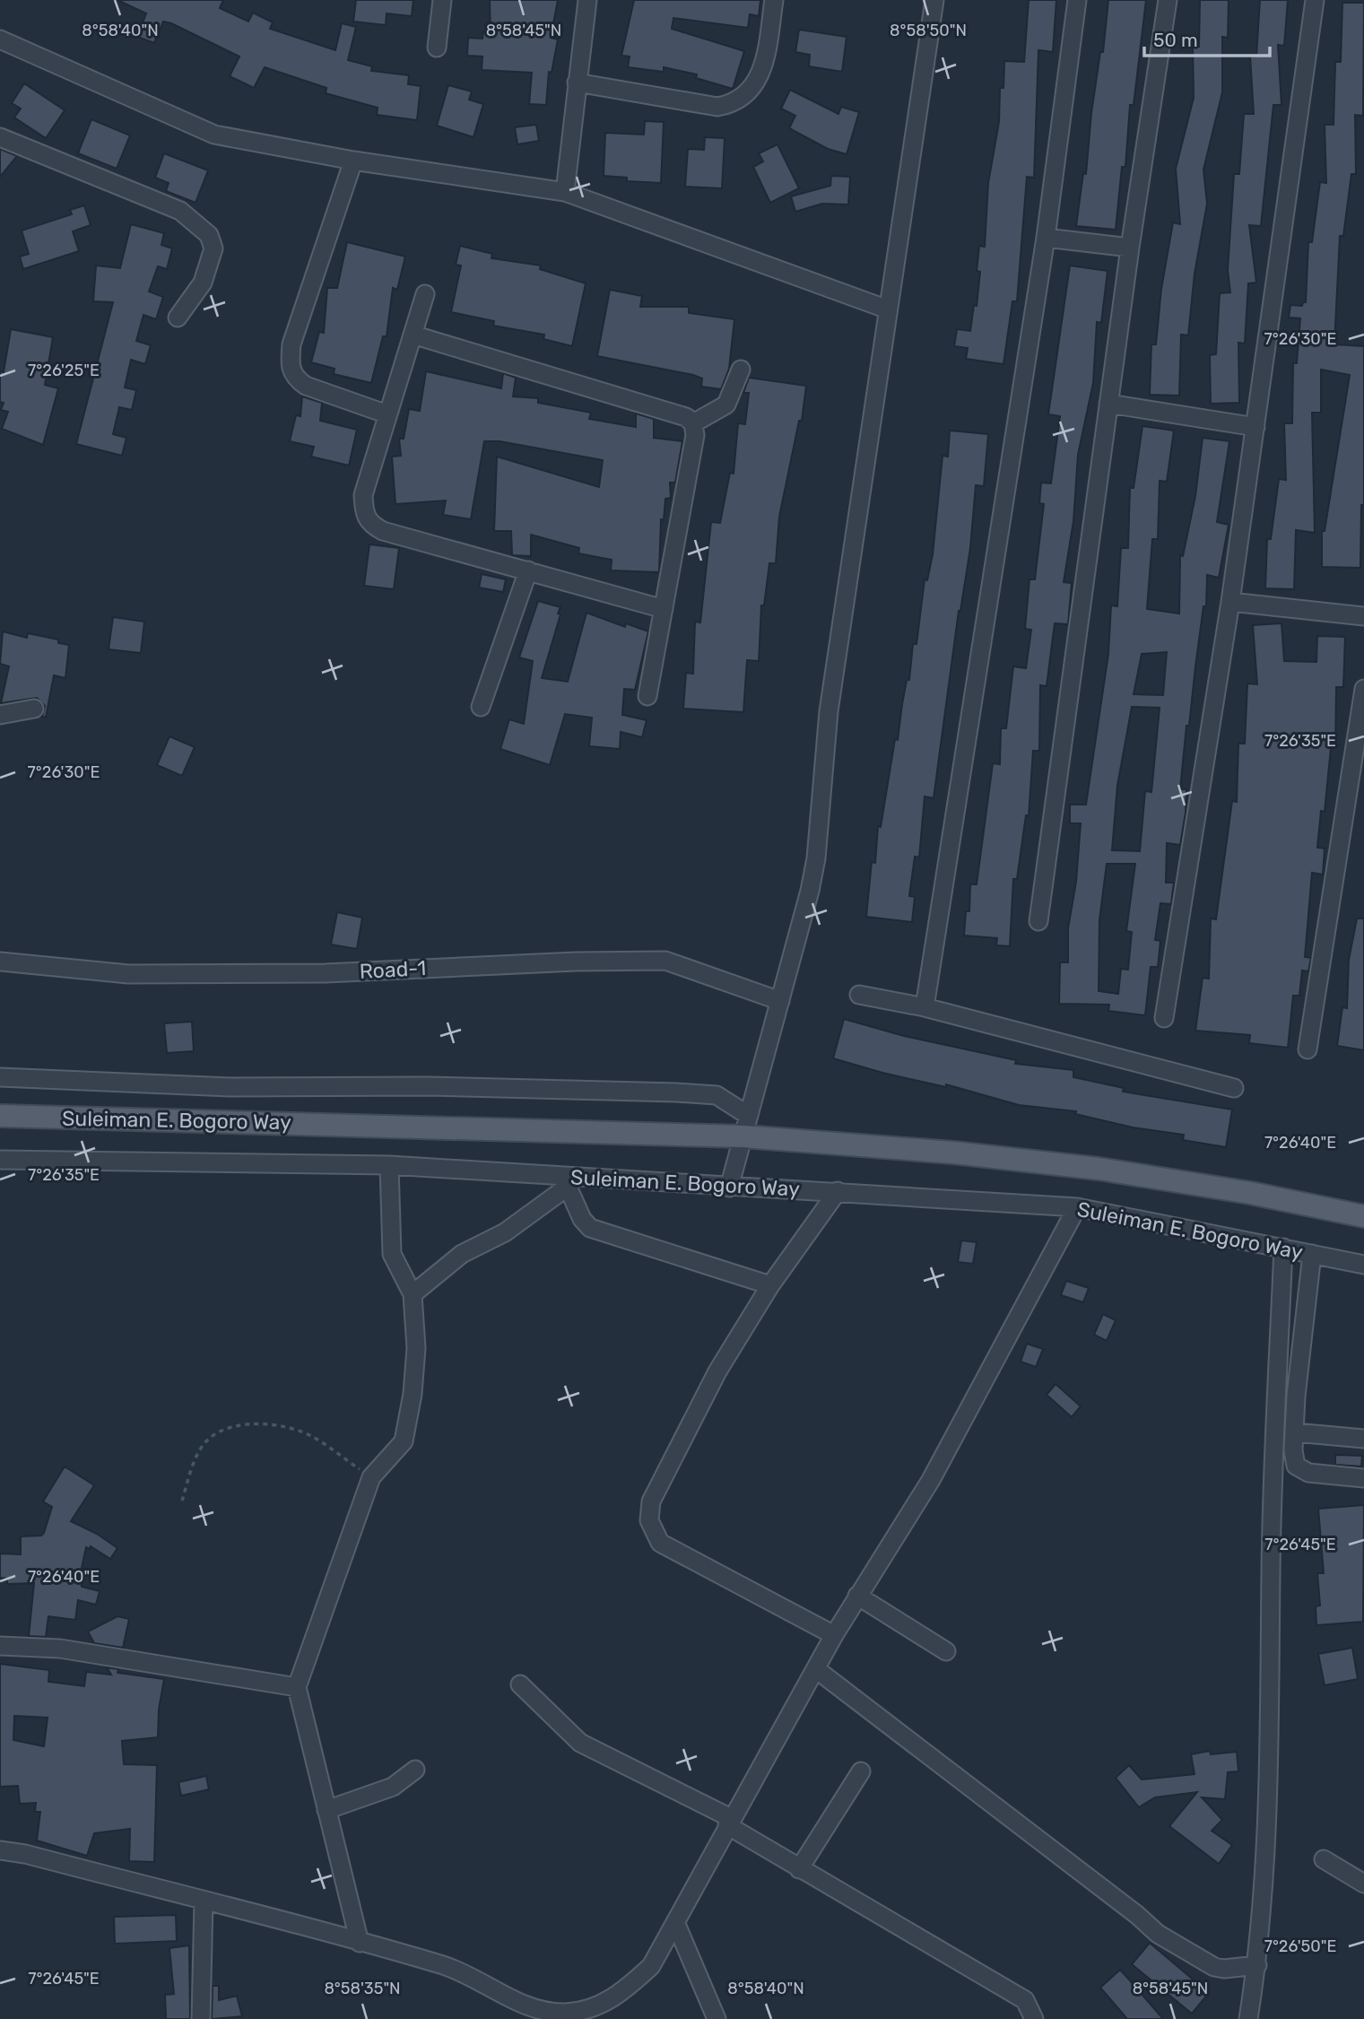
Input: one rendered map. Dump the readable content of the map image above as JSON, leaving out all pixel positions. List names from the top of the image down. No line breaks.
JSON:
{"streets":{"main road":["Suleiman E. Bogoro Way"],"street":["Road-1"]},"scale_bar":"50 m","coordinates":["8°58'40\"N","8°58'45\"N","8°58'50\"N","7°26'30\"E","7°26'25\"E","7°26'35\"E","7°26'40\"E","7°26'45\"E","7°26'50\"E","8°58'35\"N"]}
